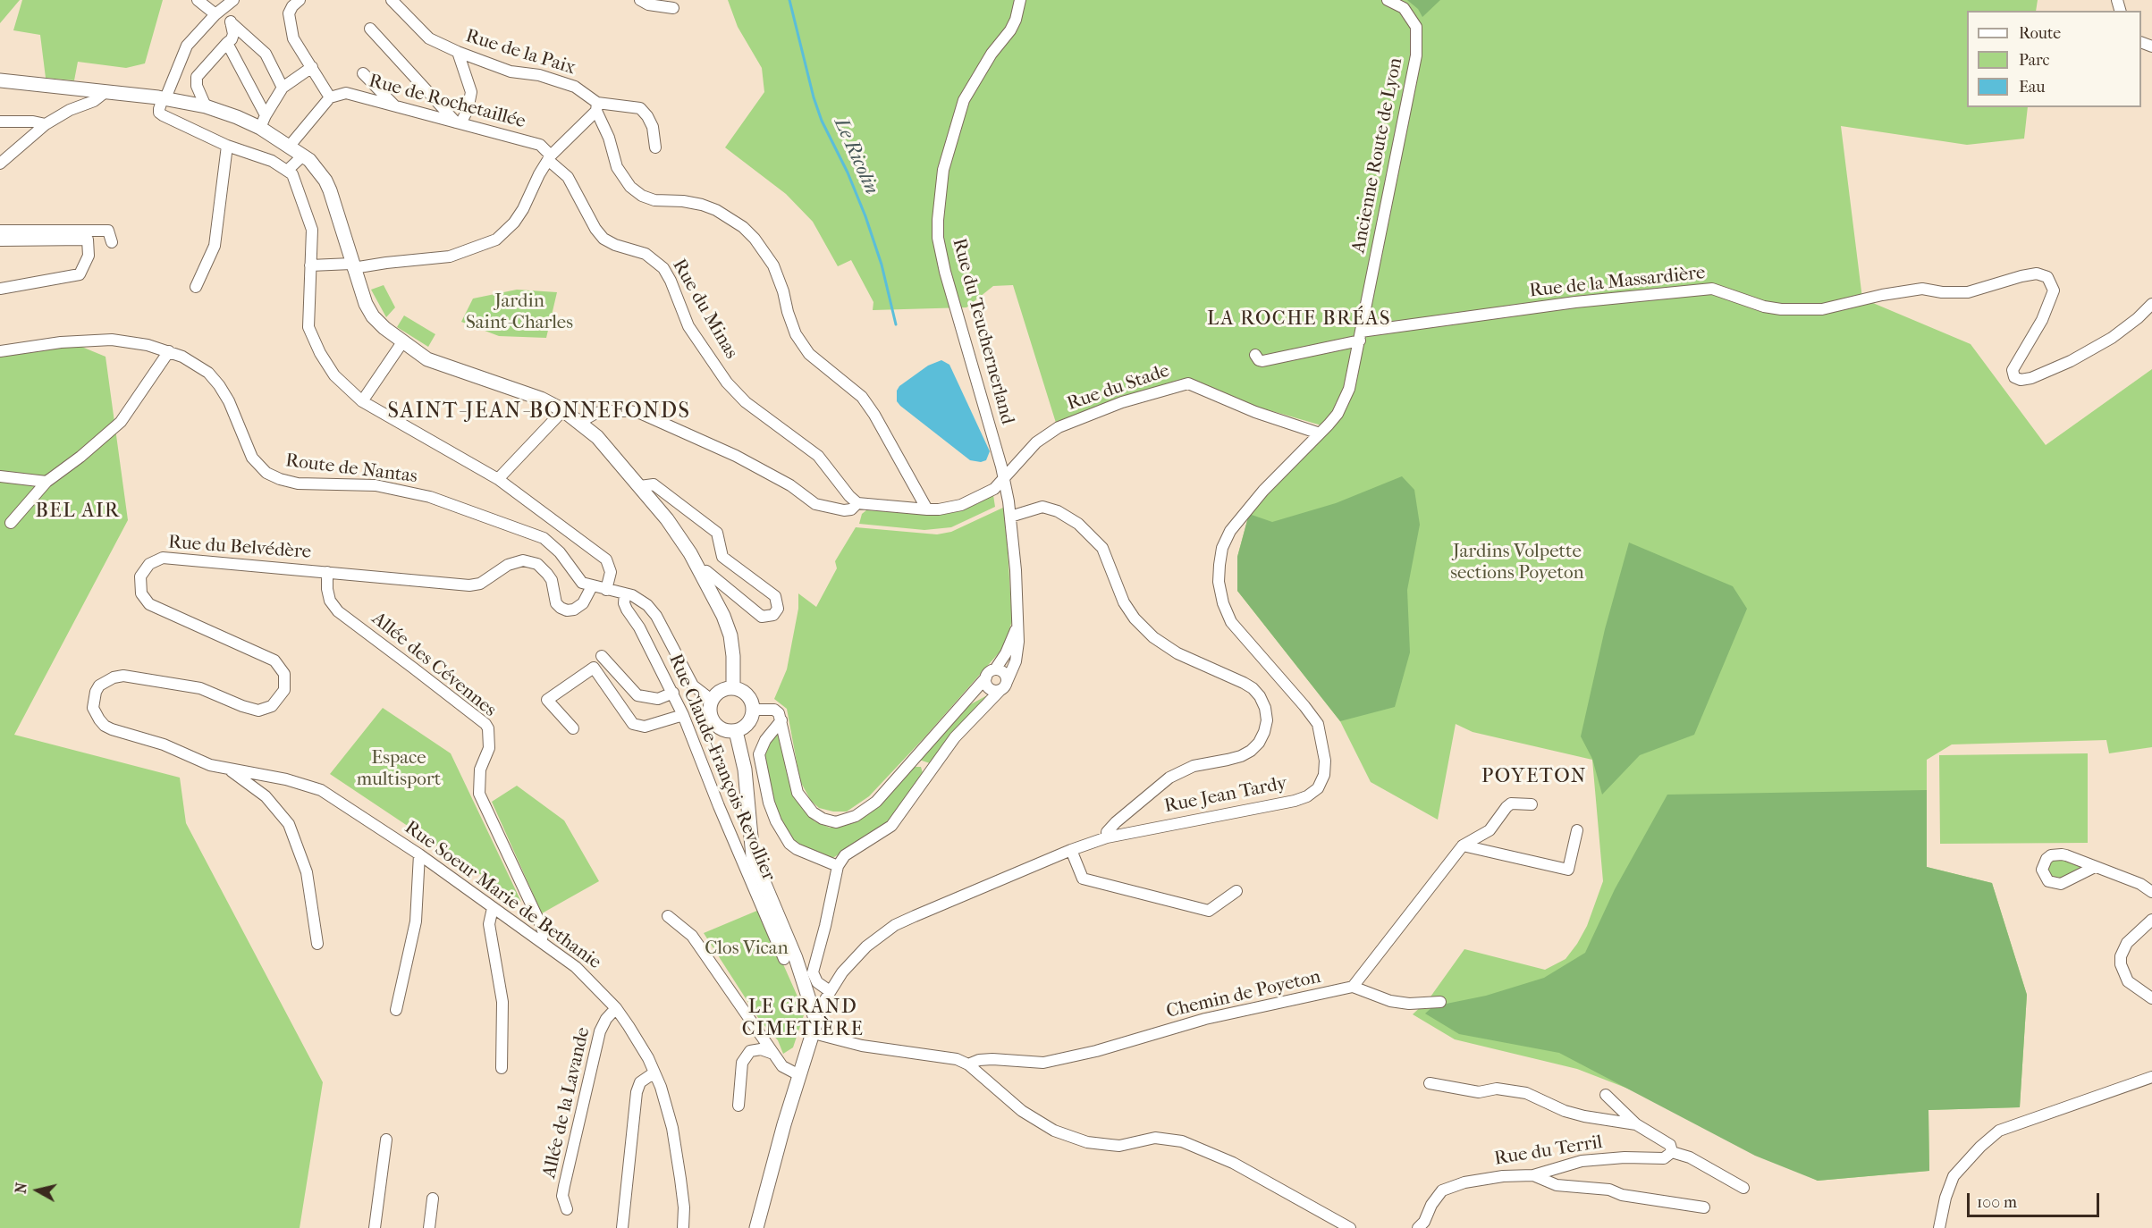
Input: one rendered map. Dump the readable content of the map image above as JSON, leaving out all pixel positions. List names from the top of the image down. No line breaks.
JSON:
{"streets":{"street":["Rue de la Paix","Rue de Rochetaillée","Ancienne Route de Lyon","Rue de la Massardière","Rue du Minas","Rue du Teuchernerland","Rue du Stade","Route de Nantas","Rue du Belvédère","Allée des Cévennes","Rue Claude-François Revollier","Rue Jean Tardy","Rue Soeur Marie de Bethanie","Chemin de Poyeton","Allée de la Lavande","Rue du Terril"]},"crossings":[["Rue de Rochetaillée","Rue du Minas"],["Ancienne Route de Lyon","Rue de la Massardière"],["Ancienne Route de Lyon","Rue Jean Tardy"],["Rue de la Massardière","Rue Jean Tardy"],["Rue du Minas","Rue du Stade"],["Rue du Teuchernerland","Rue du Stade"],["Rue du Stade","Rue Jean Tardy"],["Route de Nantas","Rue du Belvédère"],["Route de Nantas","Rue Claude-François Revollier"],["Rue du Belvédère","Allée des Cévennes"],["Rue du Belvédère","Rue Soeur Marie de Bethanie"],["Allée des Cévennes","Rue Soeur Marie de Bethanie"],["Rue Soeur Marie de Bethanie","Allée de la Lavande"]],"districts":["LA ROCHE BRÉAS","SAINT-JEAN-BONNEFONDS","BEL AIR","POYETON","LE GRAND CIMETIÈRE"],"water":["Le Ricolin"],"parks":["Jardin Saint-Charles","Jardins Volpette sections Poyeton","Espace multisport","Clos Vican"],"legend":["Route","Parc","Eau"],"scale_bar":"100 m","north":"left"}
